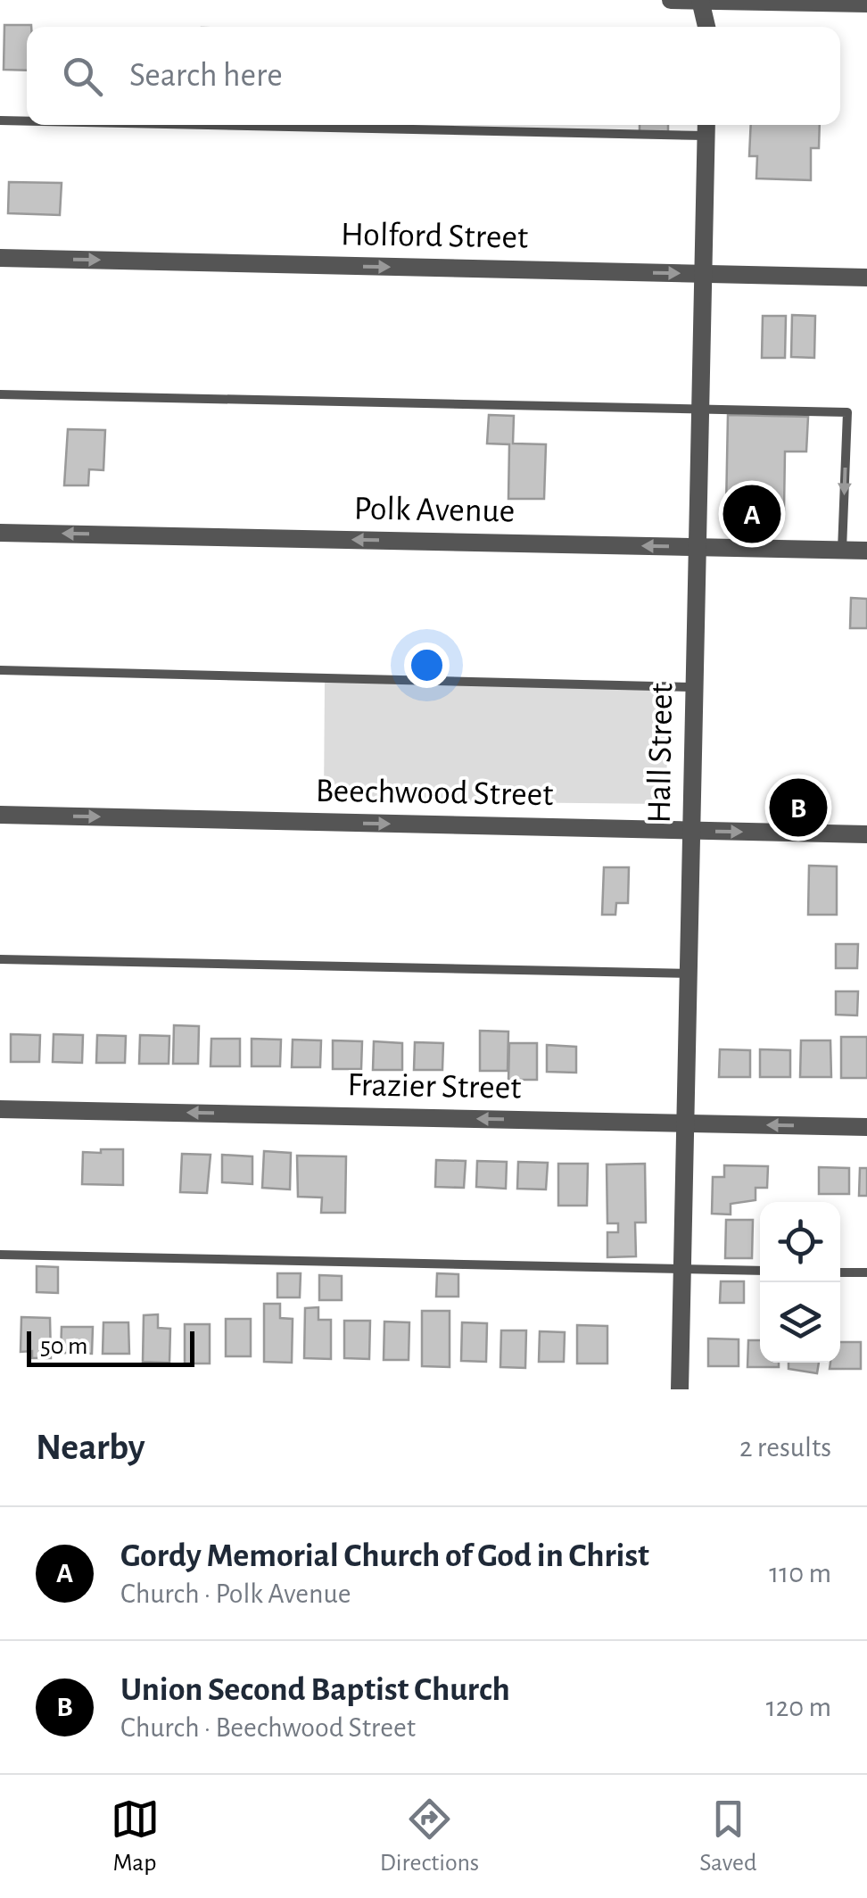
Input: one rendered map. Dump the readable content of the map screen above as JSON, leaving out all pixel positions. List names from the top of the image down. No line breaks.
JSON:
{"streets":{"street":["Holford Street","Polk Avenue","Hall Street","Beechwood Street","Frazier Street"]},"crossings":[["Holford Street","Hall Street"],["Polk Avenue","Hall Street"],["Hall Street","Beechwood Street"],["Hall Street","Frazier Street"]],"one_way":["Holford Street","Polk Avenue","Beechwood Street","Frazier Street"],"scale_bar":"50 m","page":{"search":"Search here","pins":["A","B"],"scale":"50 m","heading":["Nearby","2 results"],"list":[{"mark":"A","name":"Gordy Memorial Church of God in Christ","note":"Church · Polk Avenue","value":"110 m"},{"mark":"B","name":"Union Second Baptist Church","note":"Church · Beechwood Street","value":"120 m"}],"nav":["Map","Directions","Saved"]}}
